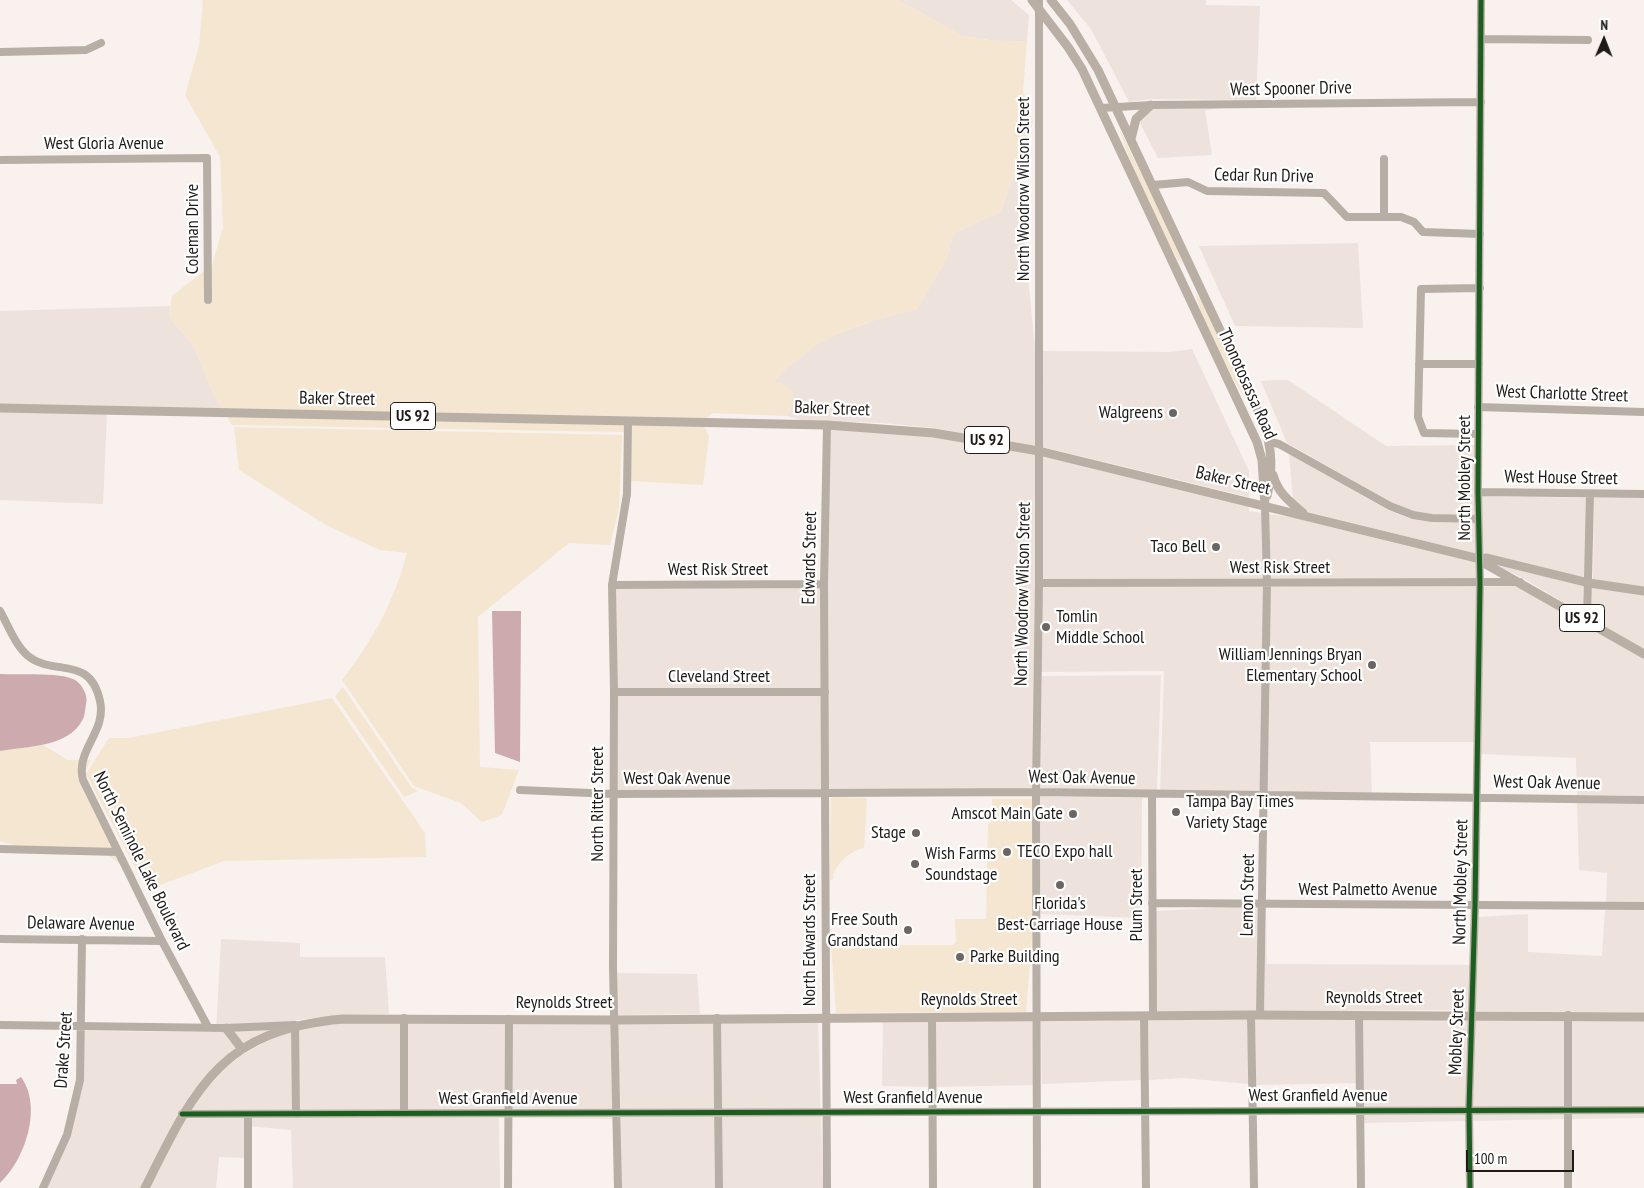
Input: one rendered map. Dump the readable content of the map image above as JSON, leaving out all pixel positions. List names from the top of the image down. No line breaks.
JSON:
{"streets":{"main road":["Thonotosassa Road","Baker Street","US 92","Reynolds Street"],"street":["West Spooner Drive","West Gloria Avenue","Cedar Run Drive","North Woodrow Wilson Street","Coleman Drive","West Charlotte Street","North Mobley Street","West House Street","Edwards Street","West Risk Street","Cleveland Street","West Oak Avenue","North Ritter Street","North Seminole Lake Boulevard","West Palmetto Avenue","Lemon Street","Plum Street","Delaware Avenue","North Edwards Street","Mobley Street","Drake Street","West Granfield Avenue"]},"crossings":[["West Spooner Drive","Thonotosassa Road"],["West Spooner Drive","North Mobley Street"],["West Gloria Avenue","Coleman Drive"],["Cedar Run Drive","Thonotosassa Road"],["Cedar Run Drive","North Mobley Street"],["North Woodrow Wilson Street","Thonotosassa Road"],["North Woodrow Wilson Street","Baker Street"],["North Woodrow Wilson Street","West Risk Street"],["North Woodrow Wilson Street","West Oak Avenue"],["North Woodrow Wilson Street","Reynolds Street"],["North Woodrow Wilson Street","West Granfield Avenue"],["Thonotosassa Road","Baker Street"],["Thonotosassa Road","Lemon Street"],["West Charlotte Street","North Mobley Street"],["Baker Street","US 92"],["Baker Street","North Mobley Street"],["Baker Street","Edwards Street"],["Baker Street","North Ritter Street"],["Baker Street","Lemon Street"],["US 92","North Mobley Street"],["US 92","West Risk Street"],["North Mobley Street","West House Street"],["North Mobley Street","West Risk Street"],["North Mobley Street","West Oak Avenue"],["North Mobley Street","West Palmetto Avenue"],["North Mobley Street","Mobley Street"],["Edwards Street","West Risk Street"],["Edwards Street","Cleveland Street"],["Edwards Street","North Edwards Street"],["West Risk Street","North Ritter Street"],["West Risk Street","Lemon Street"],["Cleveland Street","North Ritter Street"],["Cleveland Street","North Edwards Street"],["West Oak Avenue","North Ritter Street"],["West Oak Avenue","Lemon Street"],["West Oak Avenue","Plum Street"],["West Oak Avenue","North Edwards Street"],["North Ritter Street","Reynolds Street"],["North Ritter Street","West Granfield Avenue"],["North Seminole Lake Boulevard","Delaware Avenue"],["North Seminole Lake Boulevard","Reynolds Street"],["West Palmetto Avenue","Lemon Street"],["West Palmetto Avenue","Plum Street"],["Lemon Street","Reynolds Street"],["Lemon Street","West Granfield Avenue"],["Plum Street","Reynolds Street"],["Plum Street","West Granfield Avenue"],["Delaware Avenue","Drake Street"],["North Edwards Street","Reynolds Street"],["North Edwards Street","West Granfield Avenue"],["Reynolds Street","Mobley Street"],["Reynolds Street","Drake Street"],["Reynolds Street","West Granfield Avenue"],["Mobley Street","West Granfield Avenue"]],"places":["Walgreens","Taco Bell","Tomlin Middle School","William Jennings Bryan Elementary School","Tampa Bay Times Variety Stage","Amscot Main Gate","Stage","TECO Expo hall","Wish Farms Soundstage","Florida's Best-Carriage House","Free South Grandstand","Parke Building"],"scale_bar":"100 m","north":"top"}
